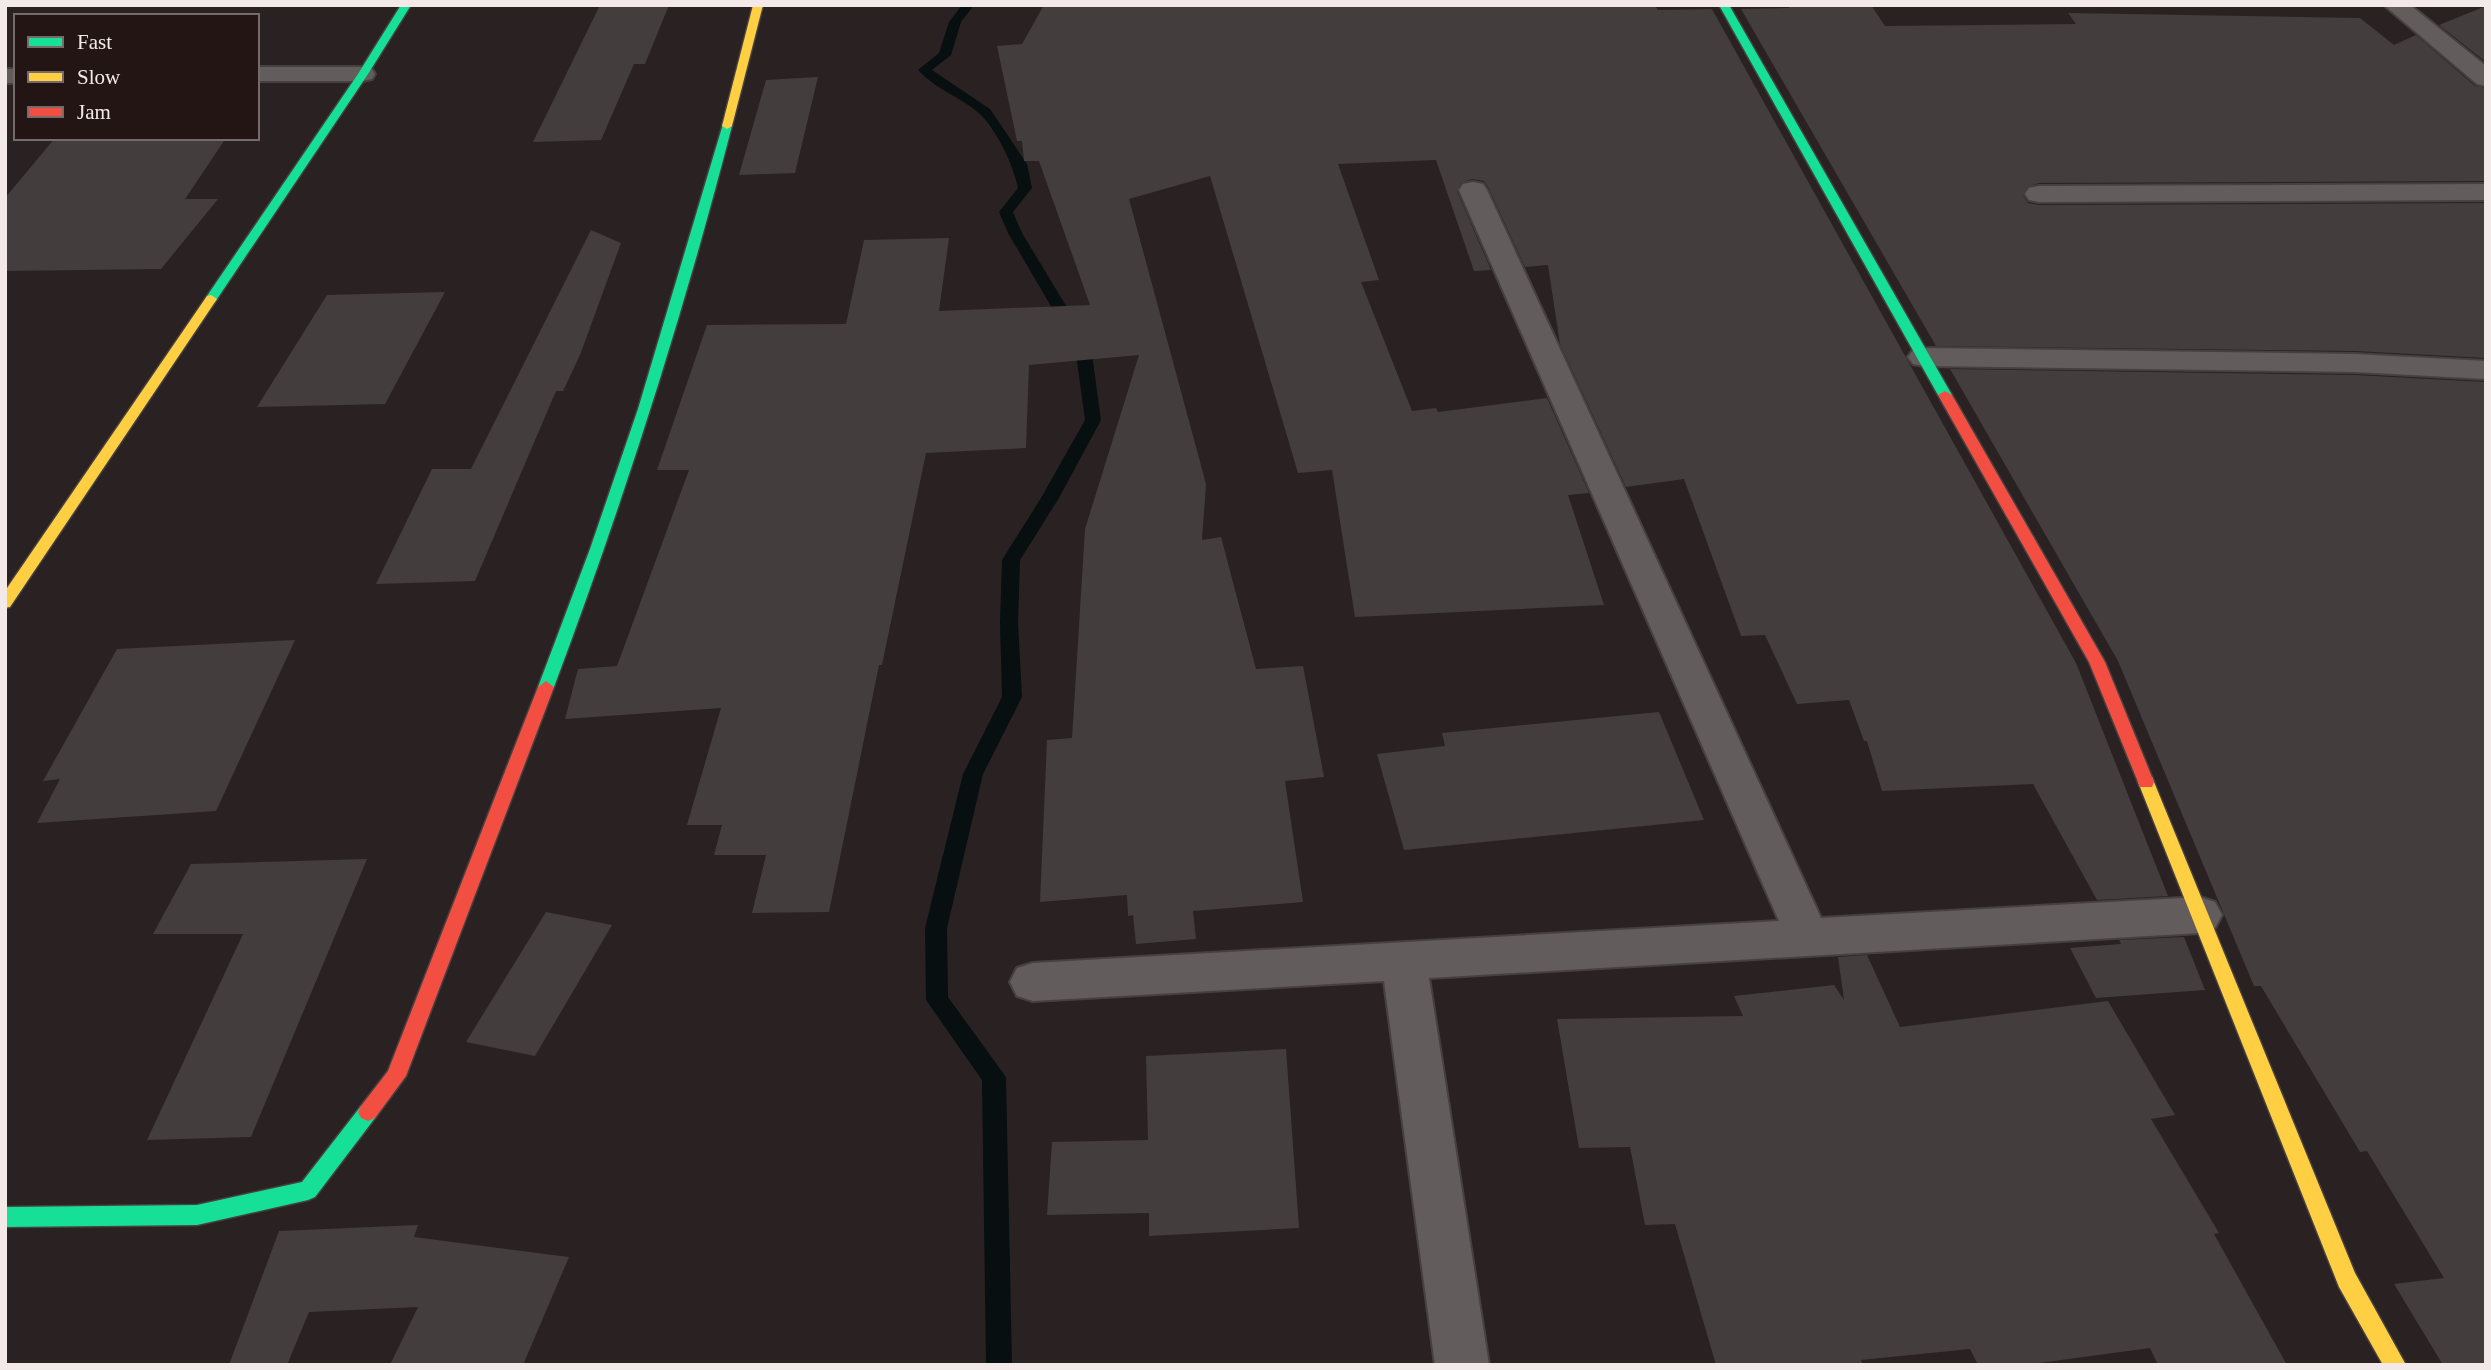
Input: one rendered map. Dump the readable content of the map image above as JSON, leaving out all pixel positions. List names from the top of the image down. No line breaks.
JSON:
{"legend":["Fast","Slow","Jam"]}
